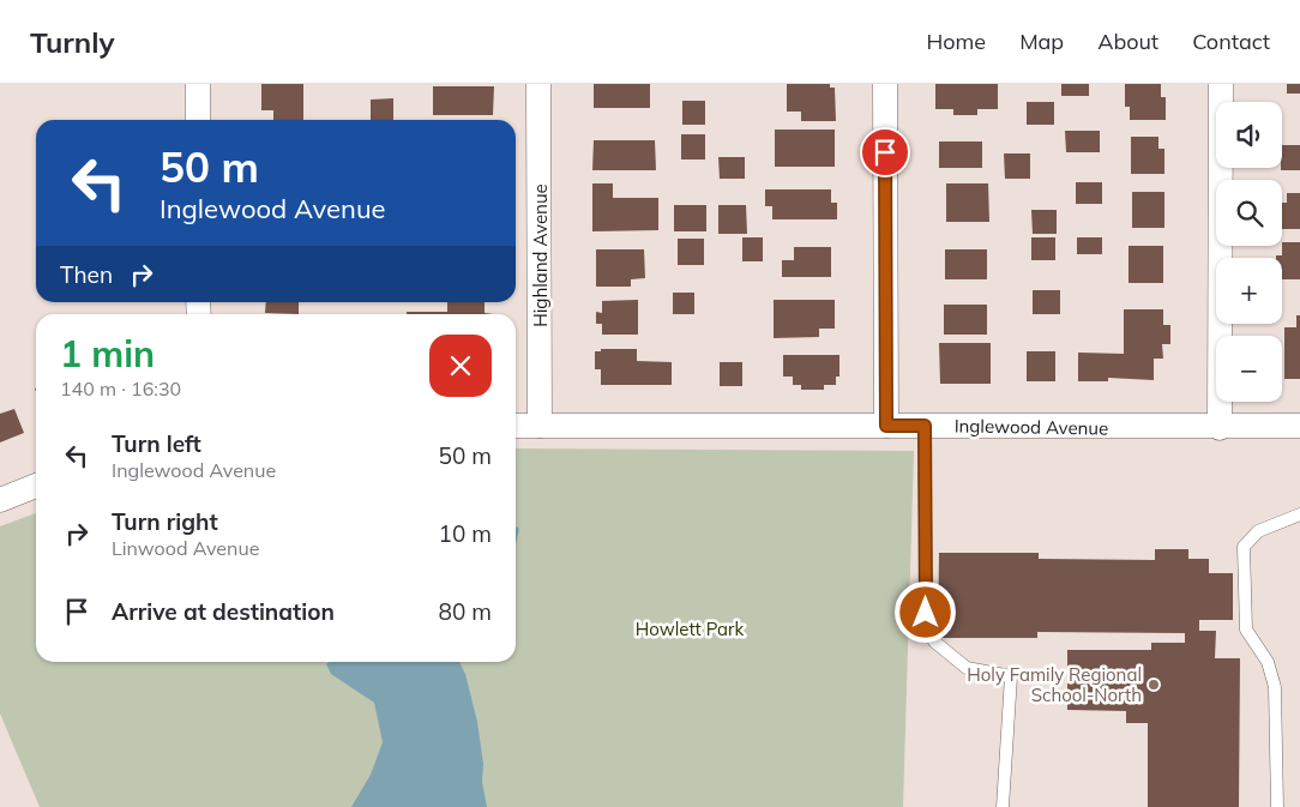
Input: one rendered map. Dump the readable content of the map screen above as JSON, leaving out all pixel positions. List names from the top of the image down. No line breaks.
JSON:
{"streets":{"street":["Highland Avenue","Inglewood Avenue"]},"crossings":[["Highland Avenue","Inglewood Avenue"]],"parks":["Howlett Park"],"places":["Holy Family Regional School-North"],"page":{"header":"Turnly","nav":["Home","Map","About","Contact"],"map_buttons":["+","−"],"turn":["50 m","Inglewood Avenue"],"then":"Then","heading":["1 min","140 m · 16:30"],"list":[{"name":"Turn left","note":"Inglewood Avenue","value":"50 m"},{"name":"Turn right","note":"Linwood Avenue","value":"10 m"},{"name":"Arrive at destination","value":"80 m"}]}}
